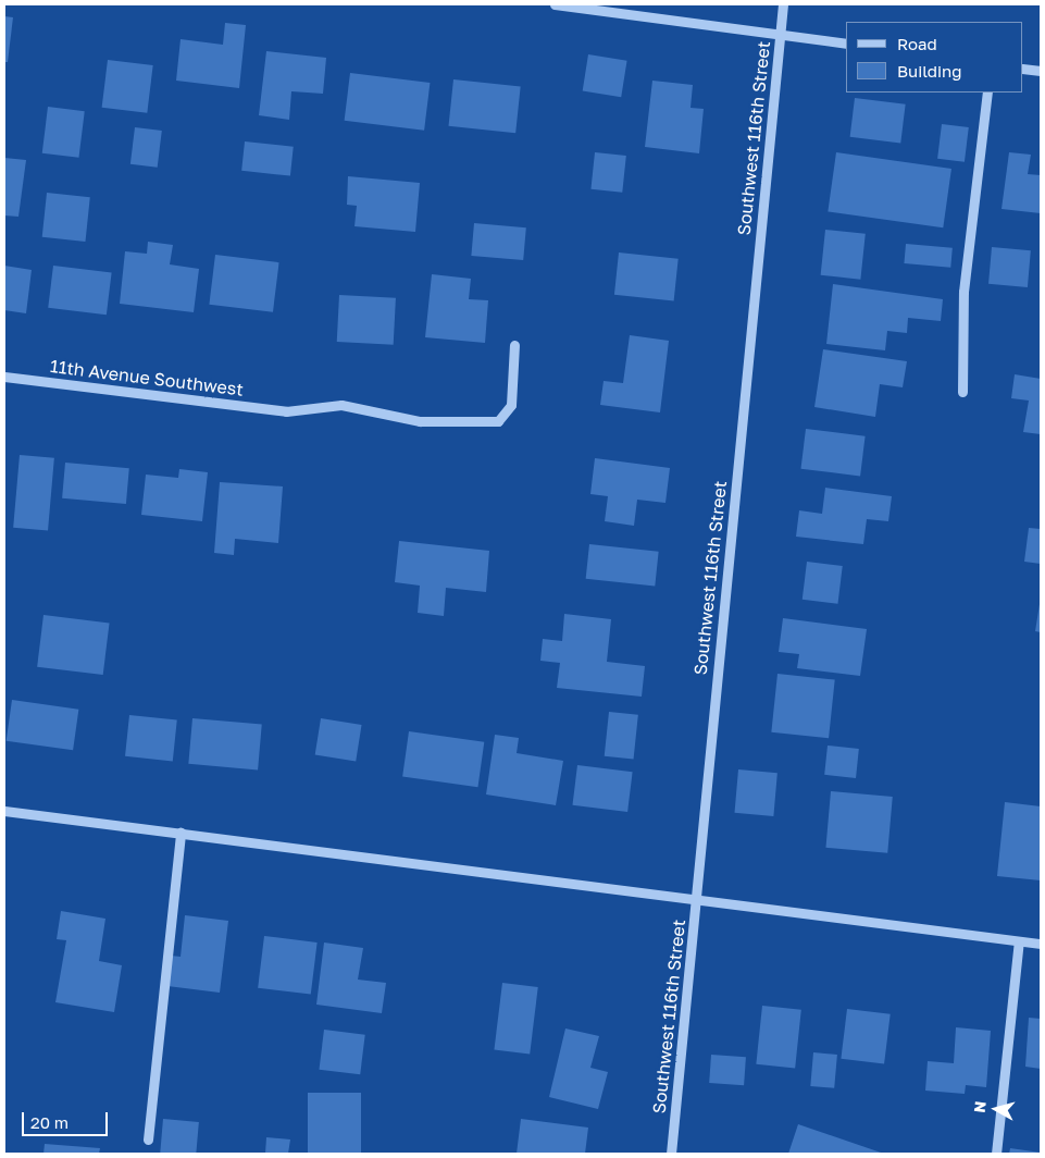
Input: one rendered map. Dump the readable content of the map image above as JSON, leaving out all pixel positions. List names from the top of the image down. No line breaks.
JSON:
{"streets":{"street":["Southwest 116th Street","11th Avenue Southwest"]},"legend":["Road","Building"],"scale_bar":"20 m","north":"left"}
